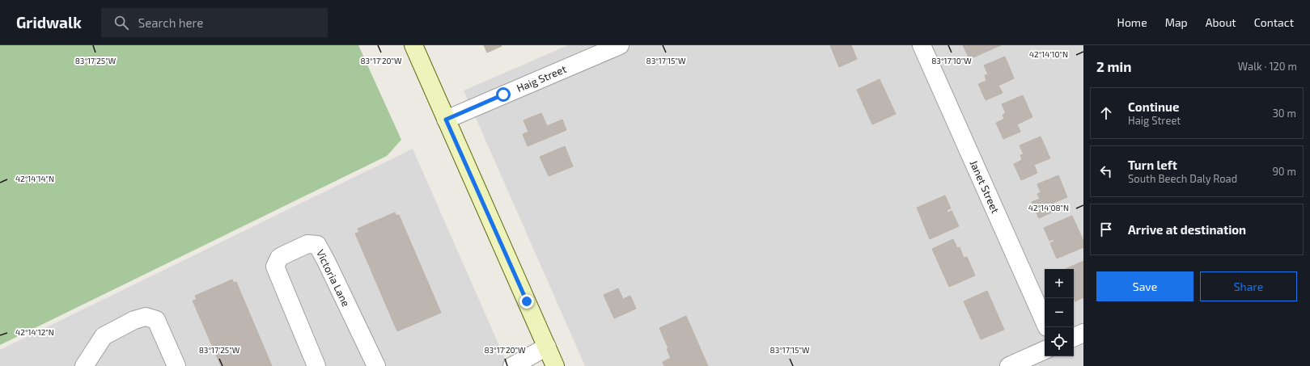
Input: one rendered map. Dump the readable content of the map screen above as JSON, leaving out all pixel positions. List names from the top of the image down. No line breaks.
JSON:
{"streets":{"street":["Haig Street","Janet Street","Victoria Lane"]},"page":{"header":"Gridwalk","search":"Search here","nav":["Home","Map","About","Contact"],"heading":["2 min","Walk · 120 m"],"list":[["Continue","Haig Street","30 m"],["Turn left","South Beech Daly Road","90 m"],"Arrive at destination"],"buttons":["Save","Share"],"map_buttons":["+","−"]},"coordinates":["42°14'10\"N","83°17'10\"W","83°17'25\"W","83°17'20\"W","83°17'15\"W","42°14'14\"N","42°14'08\"N","42°14'12\"N"]}
